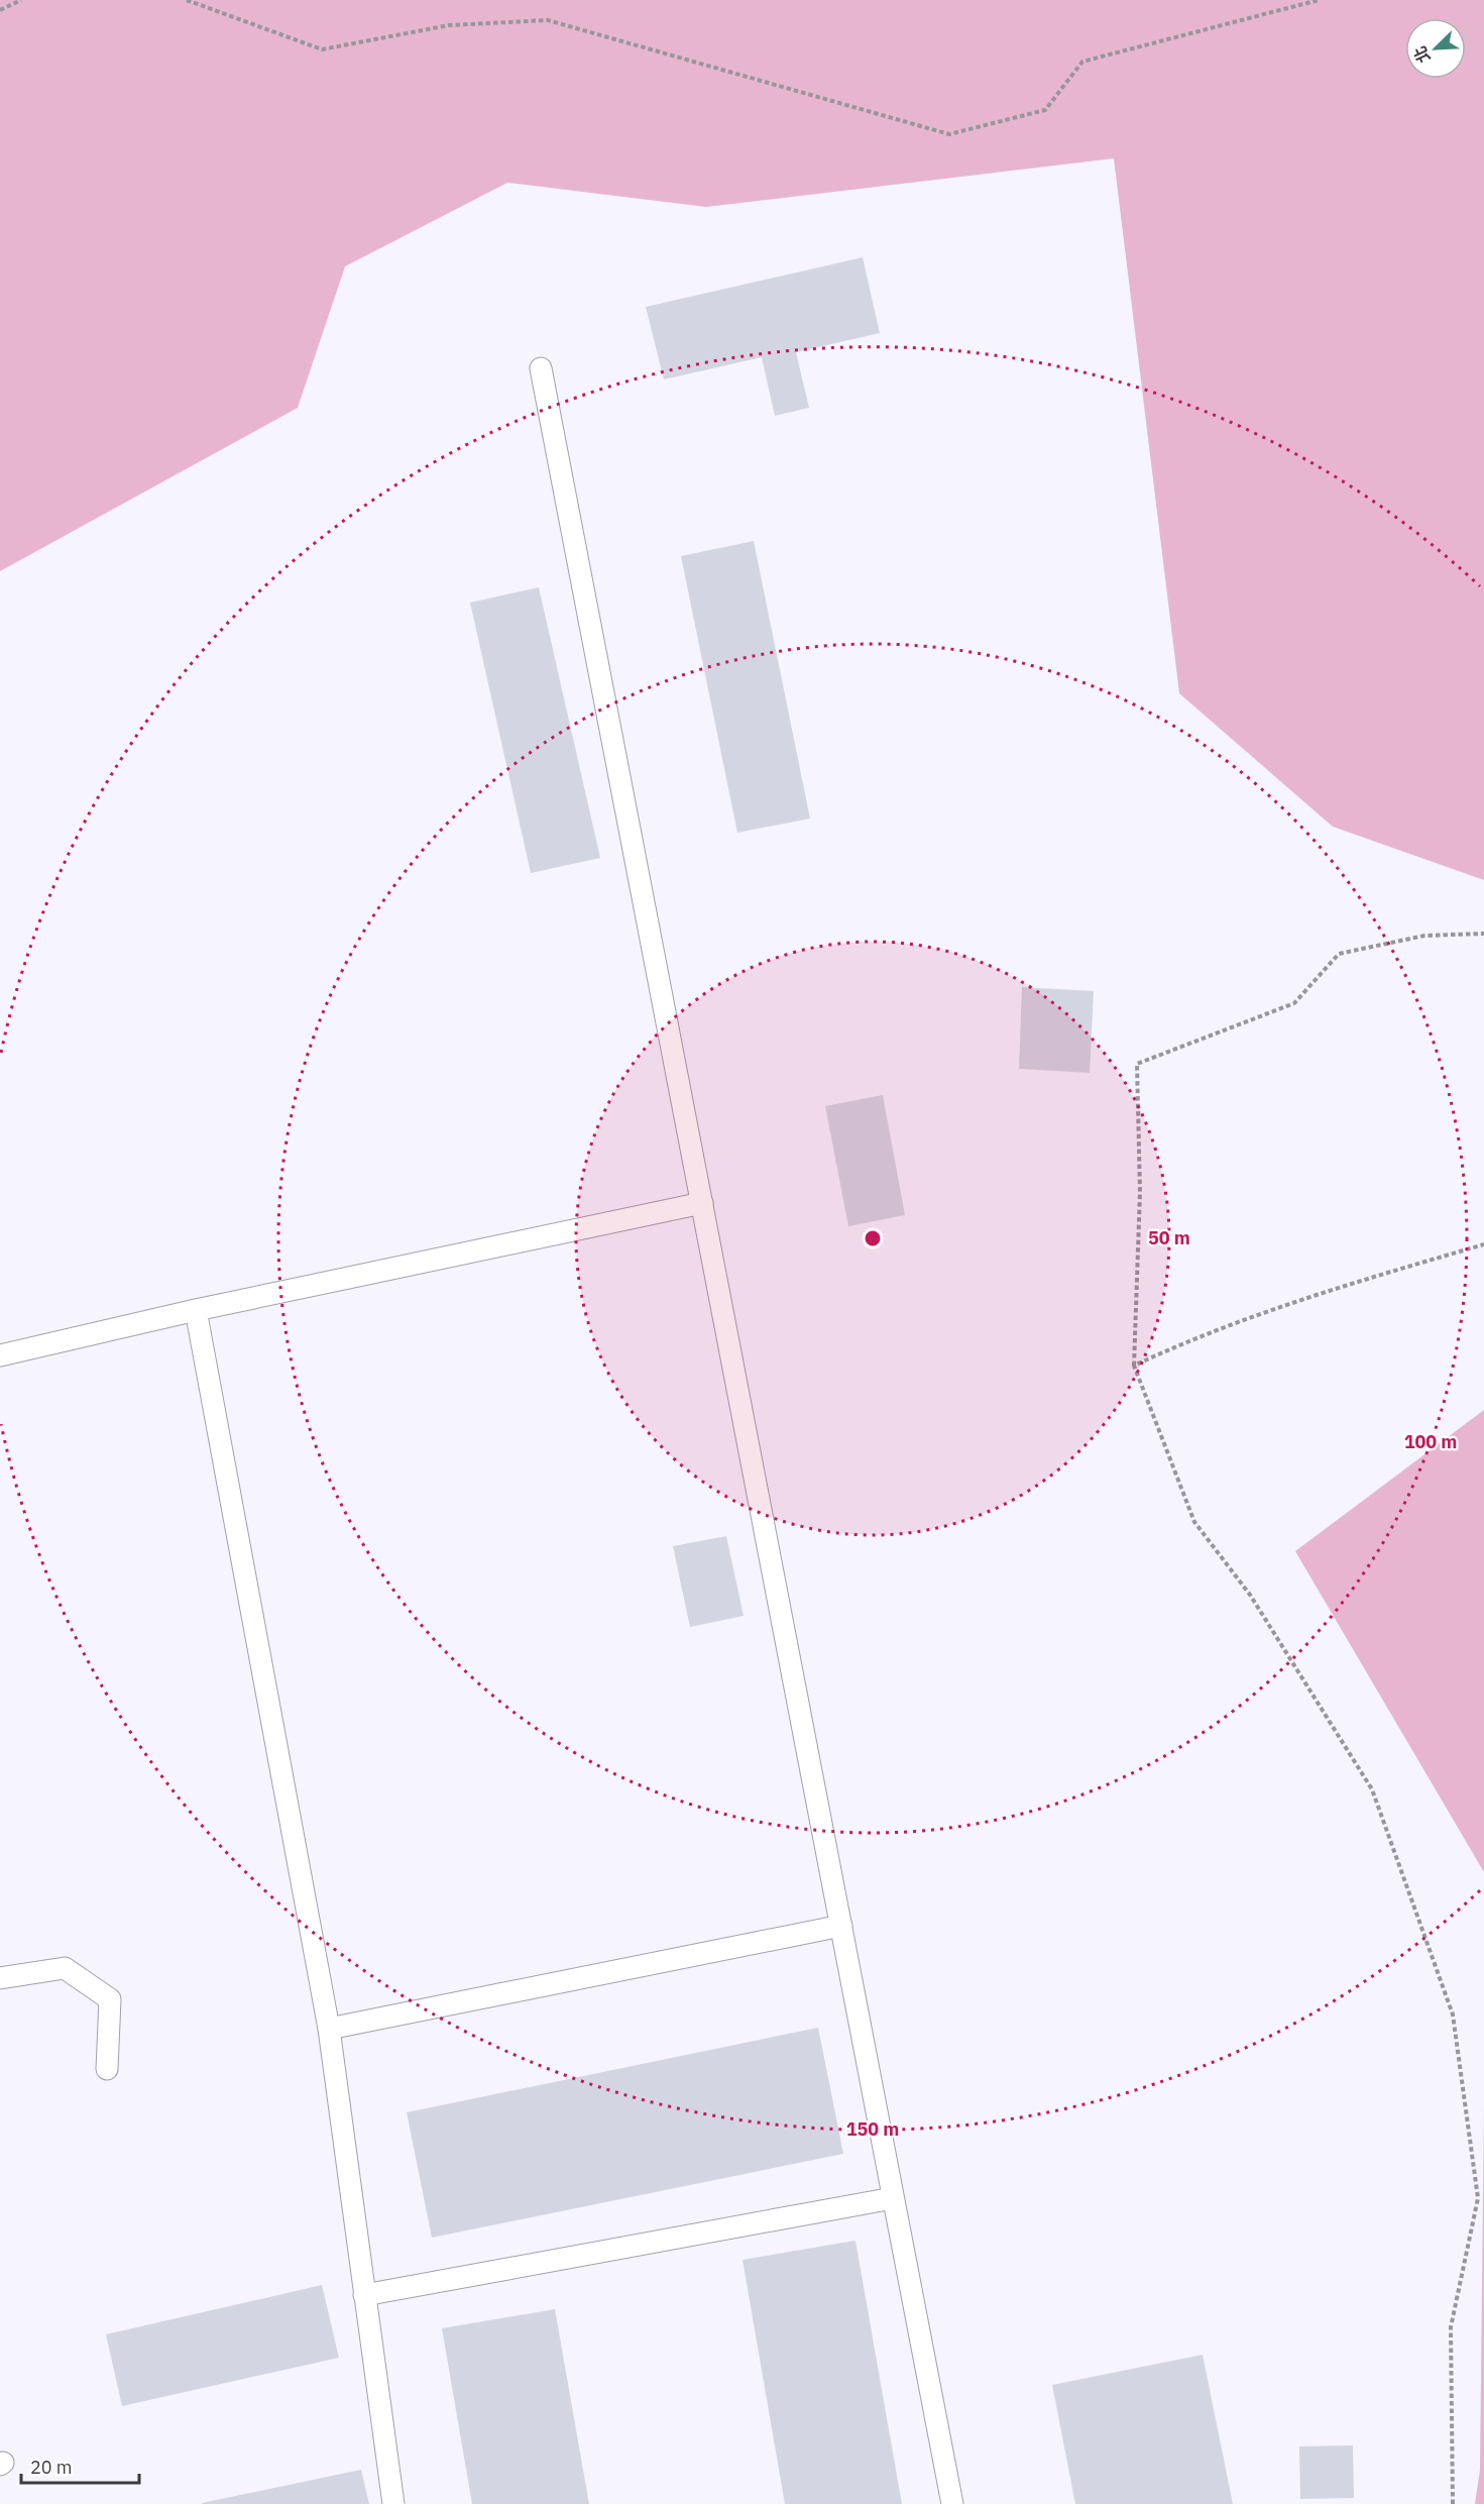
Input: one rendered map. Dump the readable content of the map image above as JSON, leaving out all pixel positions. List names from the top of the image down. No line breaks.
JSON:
{"scale_bar":"20 m","north":"bottom left","rings":["50 m","100 m","150 m"]}
